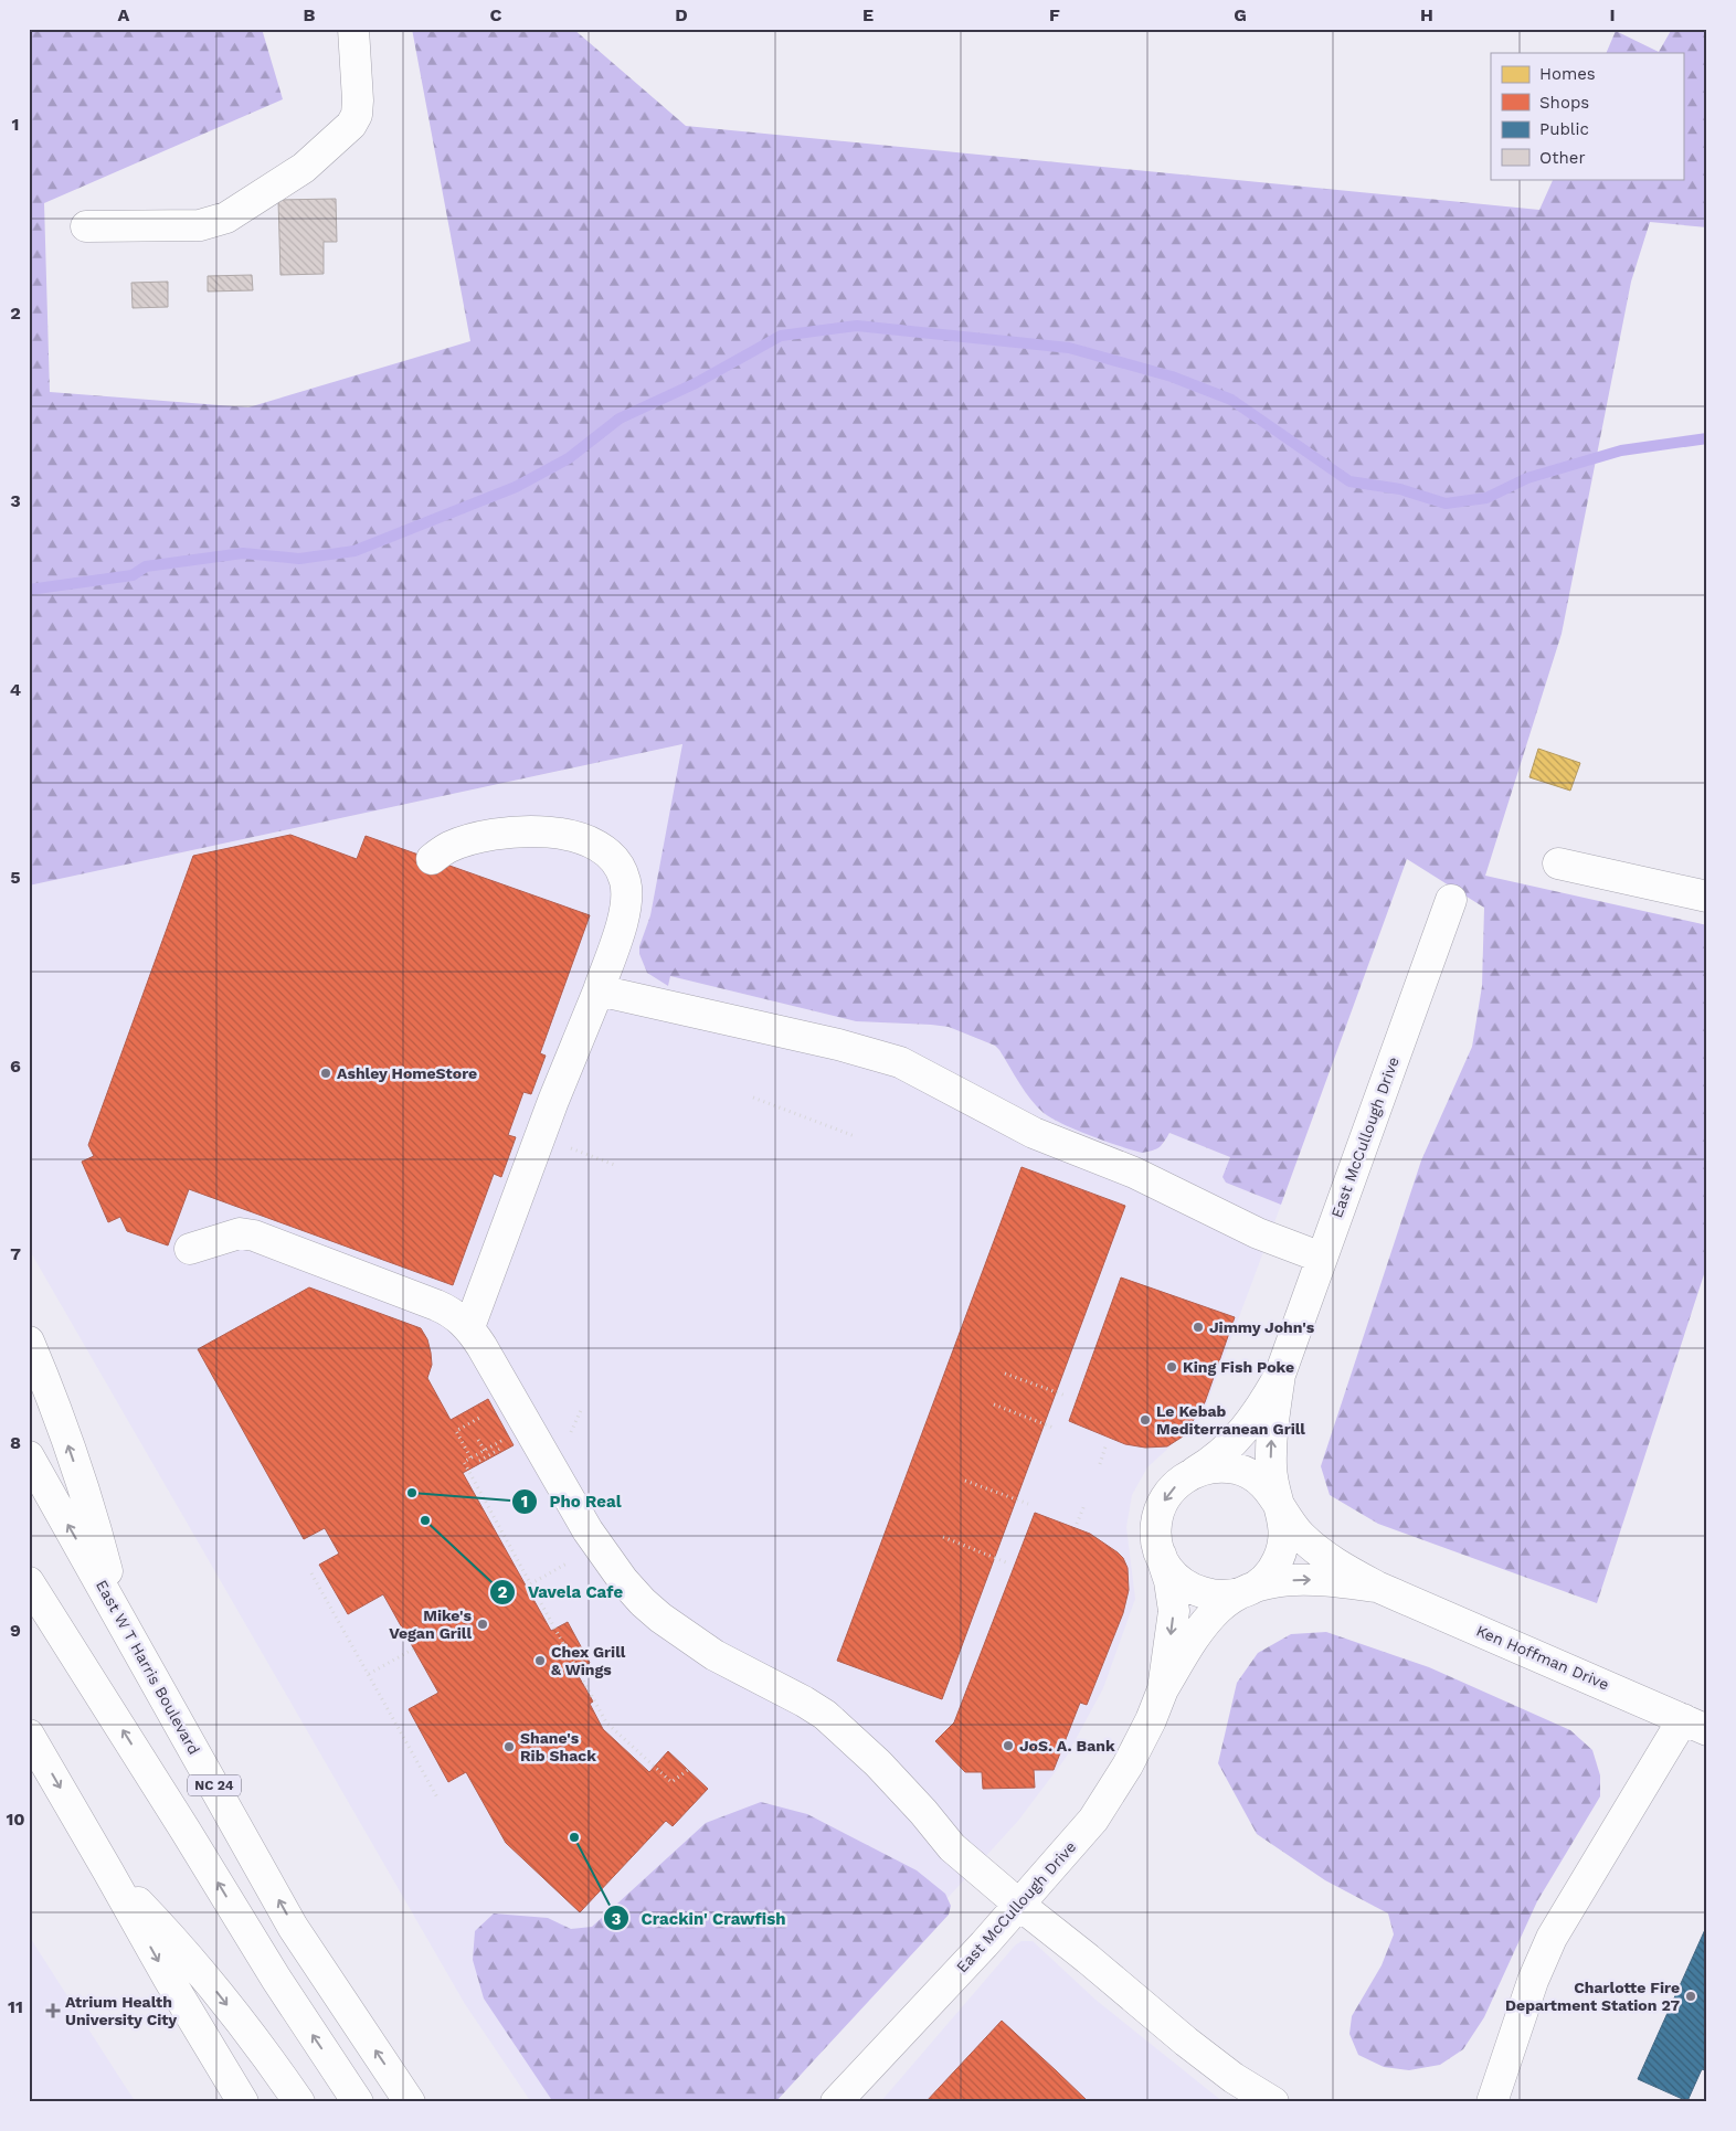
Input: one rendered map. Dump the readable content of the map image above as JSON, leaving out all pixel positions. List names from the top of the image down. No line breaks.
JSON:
{"streets":{"street":["East McCullough Drive","Ken Hoffman Drive","East W T Harris Boulevard","NC 24"]},"crossings":[["East McCullough Drive","Ken Hoffman Drive"]],"places":{"other":["Ashley HomeStore","Jimmy John's","King Fish Poke","Le Kebab Mediterranean Grill","Pho Real","Vavela Cafe","Mike's Vegan Grill","Chex Grill & Wings","JoS. A. Bank","Shane's Rib Shack","Crackin' Crawfish","Charlotte Fire Department Station 27"],"health":["Atrium Health University City"]},"legend":["Homes","Shops","Public","Other"],"grid":{"columns":["A","B","C","D","E","F","G","H","I"],"rows":["1","2","3","4","5","6","7","8","9","10","11"]}}
